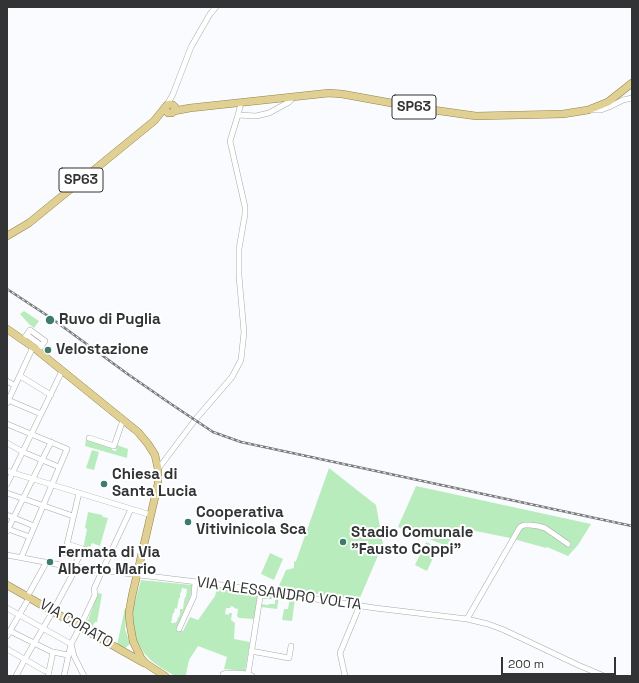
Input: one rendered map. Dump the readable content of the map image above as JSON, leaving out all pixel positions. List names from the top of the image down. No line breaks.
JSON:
{"streets":{"main road":["SP63","VIA CORATO"],"street":["VIA ALESSANDRO VOLTA"]},"places":["Ruvo di Puglia","Velostazione","Chiesa di Santa Lucia","Cooperativa Vitivinicola Sca","Stadio Comunale \"Fausto Coppi\"","Fermata di Via Alberto Mario"],"scale_bar":"200 m"}
